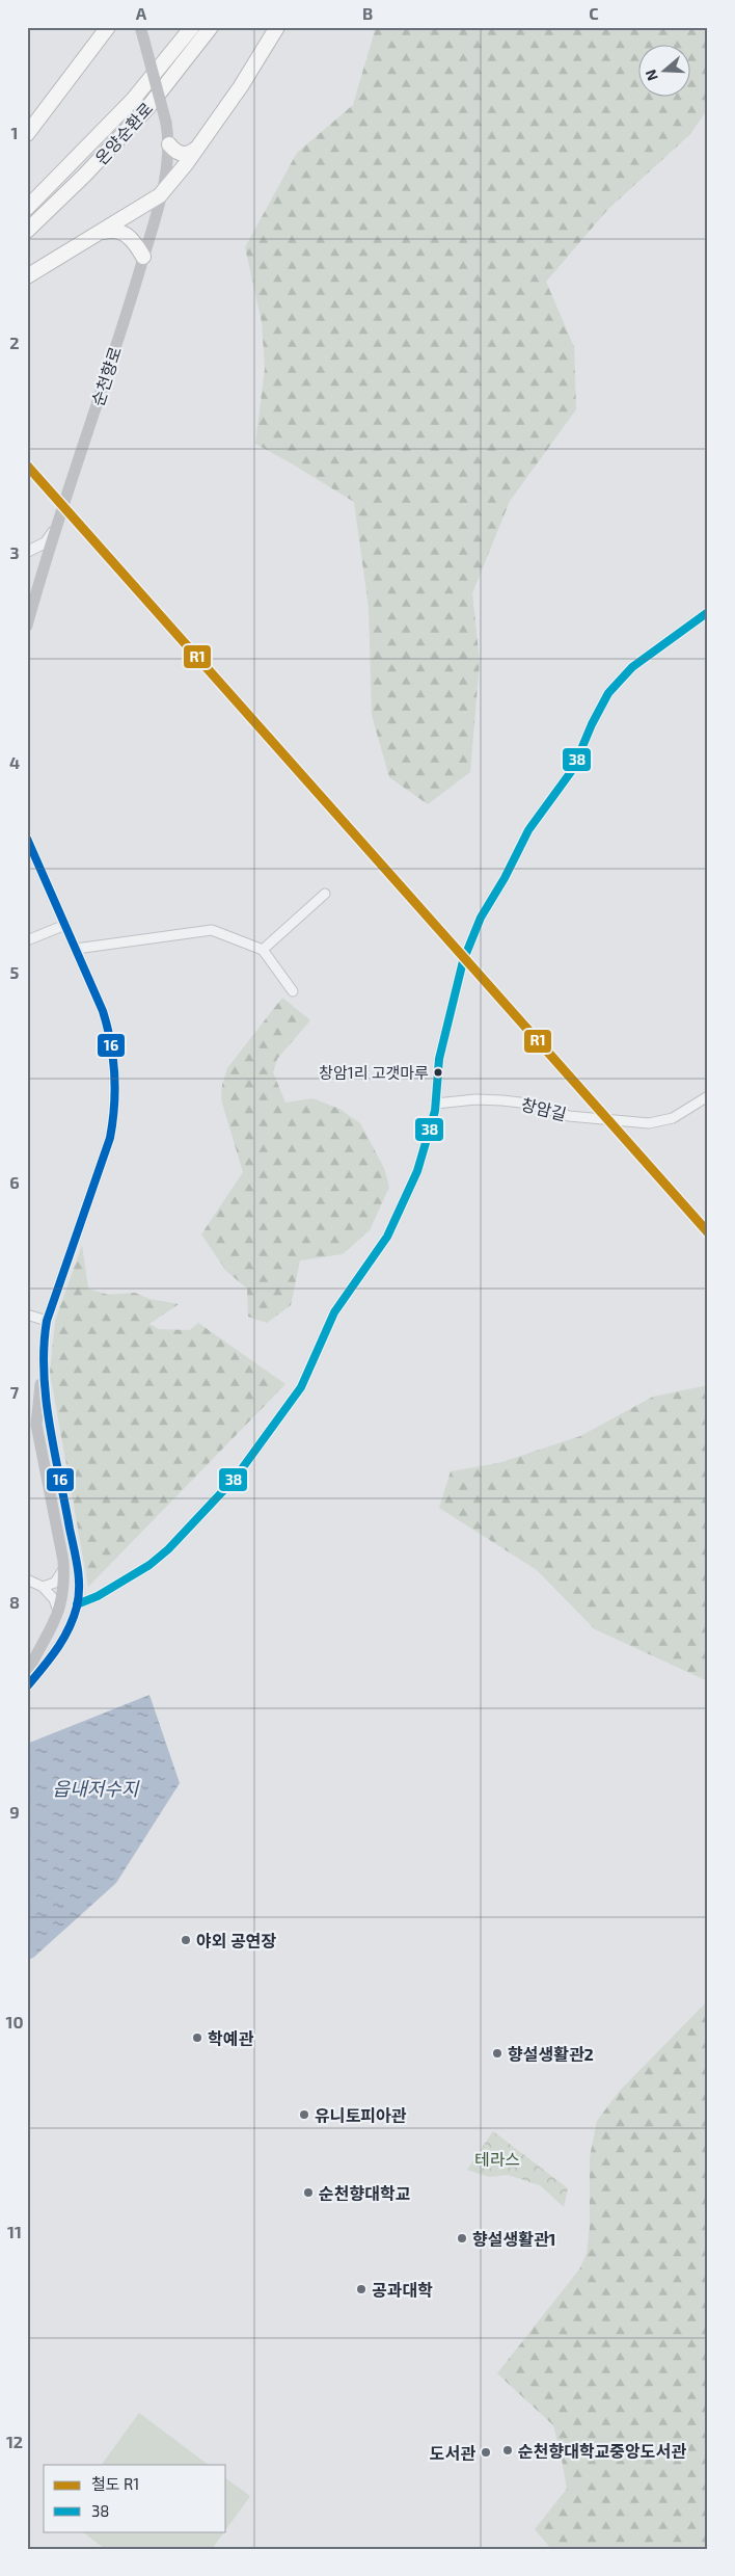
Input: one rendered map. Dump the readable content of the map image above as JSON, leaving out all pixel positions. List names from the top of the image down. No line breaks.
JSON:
{"streets":{"highway":["온양순환로"],"main road":["순천향로"],"street":["창암길"]},"water":["읍내저수지"],"parks":["테라스"],"places":["창암1리 고갯마루","야외 공연장","학예관","향설생활관2","유니토피아관","순천향대학교","향설생활관1","공과대학","순천향대학교중앙도서관","도서관"],"lines":["rail line R1","transit line 38","transit line 16"],"legend":["철도 R1","38"],"north":"left","grid":{"columns":["A","B","C"],"rows":["1","2","3","4","5","6","7","8","9","10","11","12"]}}
